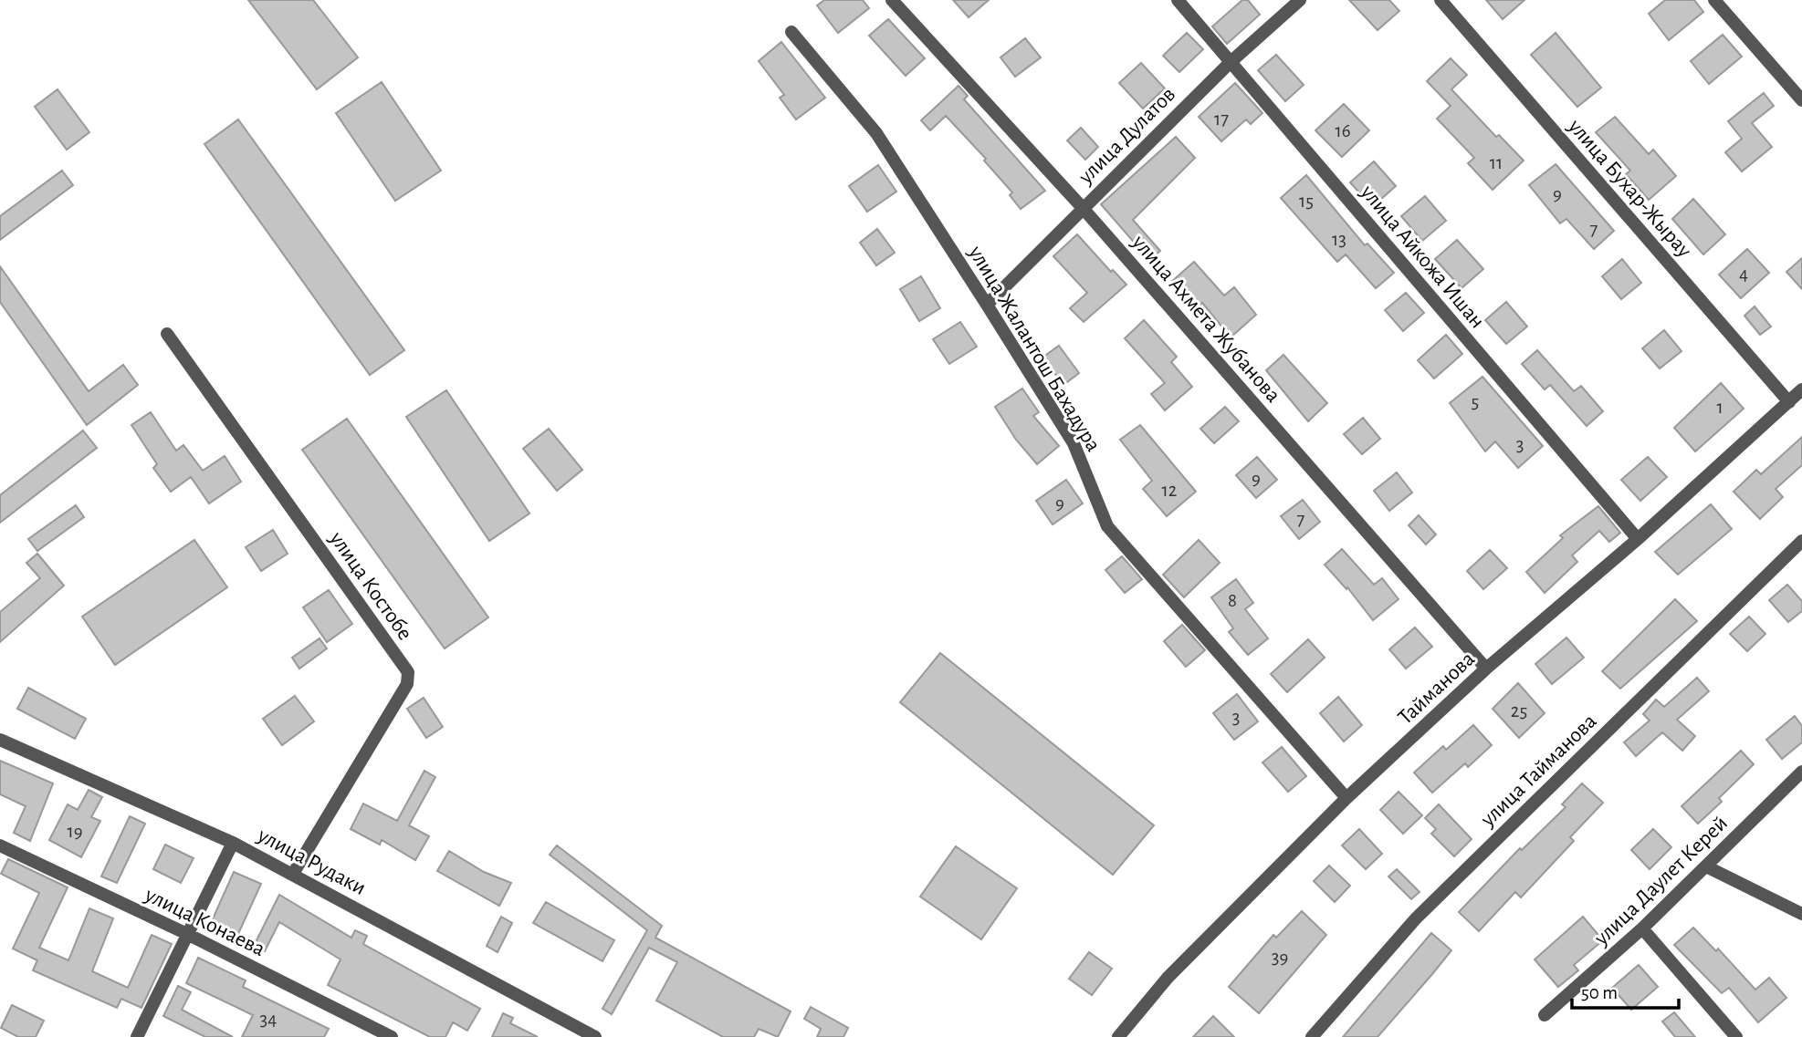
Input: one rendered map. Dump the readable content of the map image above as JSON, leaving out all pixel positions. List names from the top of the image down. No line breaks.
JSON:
{"streets":{"street":["улица Дулатов","улица Бухар-Жырау","улица Айкожа Ишан","улица Ахмета Жубанова","улица Жалантош Бахадура","улица Костобе","Тайманова","улица Тайманова","улица Рудаки","улица Даулет Керей","улица Конаева"]},"crossings":[["улица Дулатов","улица Айкожа Ишан"],["улица Дулатов","улица Ахмета Жубанова"],["улица Дулатов","улица Жалантош Бахадура"],["улица Бухар-Жырау","Тайманова"],["улица Айкожа Ишан","Тайманова"],["улица Ахмета Жубанова","Тайманова"],["улица Жалантош Бахадура","Тайманова"],["улица Костобе","улица Рудаки"]],"house_numbers":["17","16","11","9","15","7","13","4","5","1","3","9","12","9","7","8","25","3","19","39","34"],"scale_bar":"50 m"}
